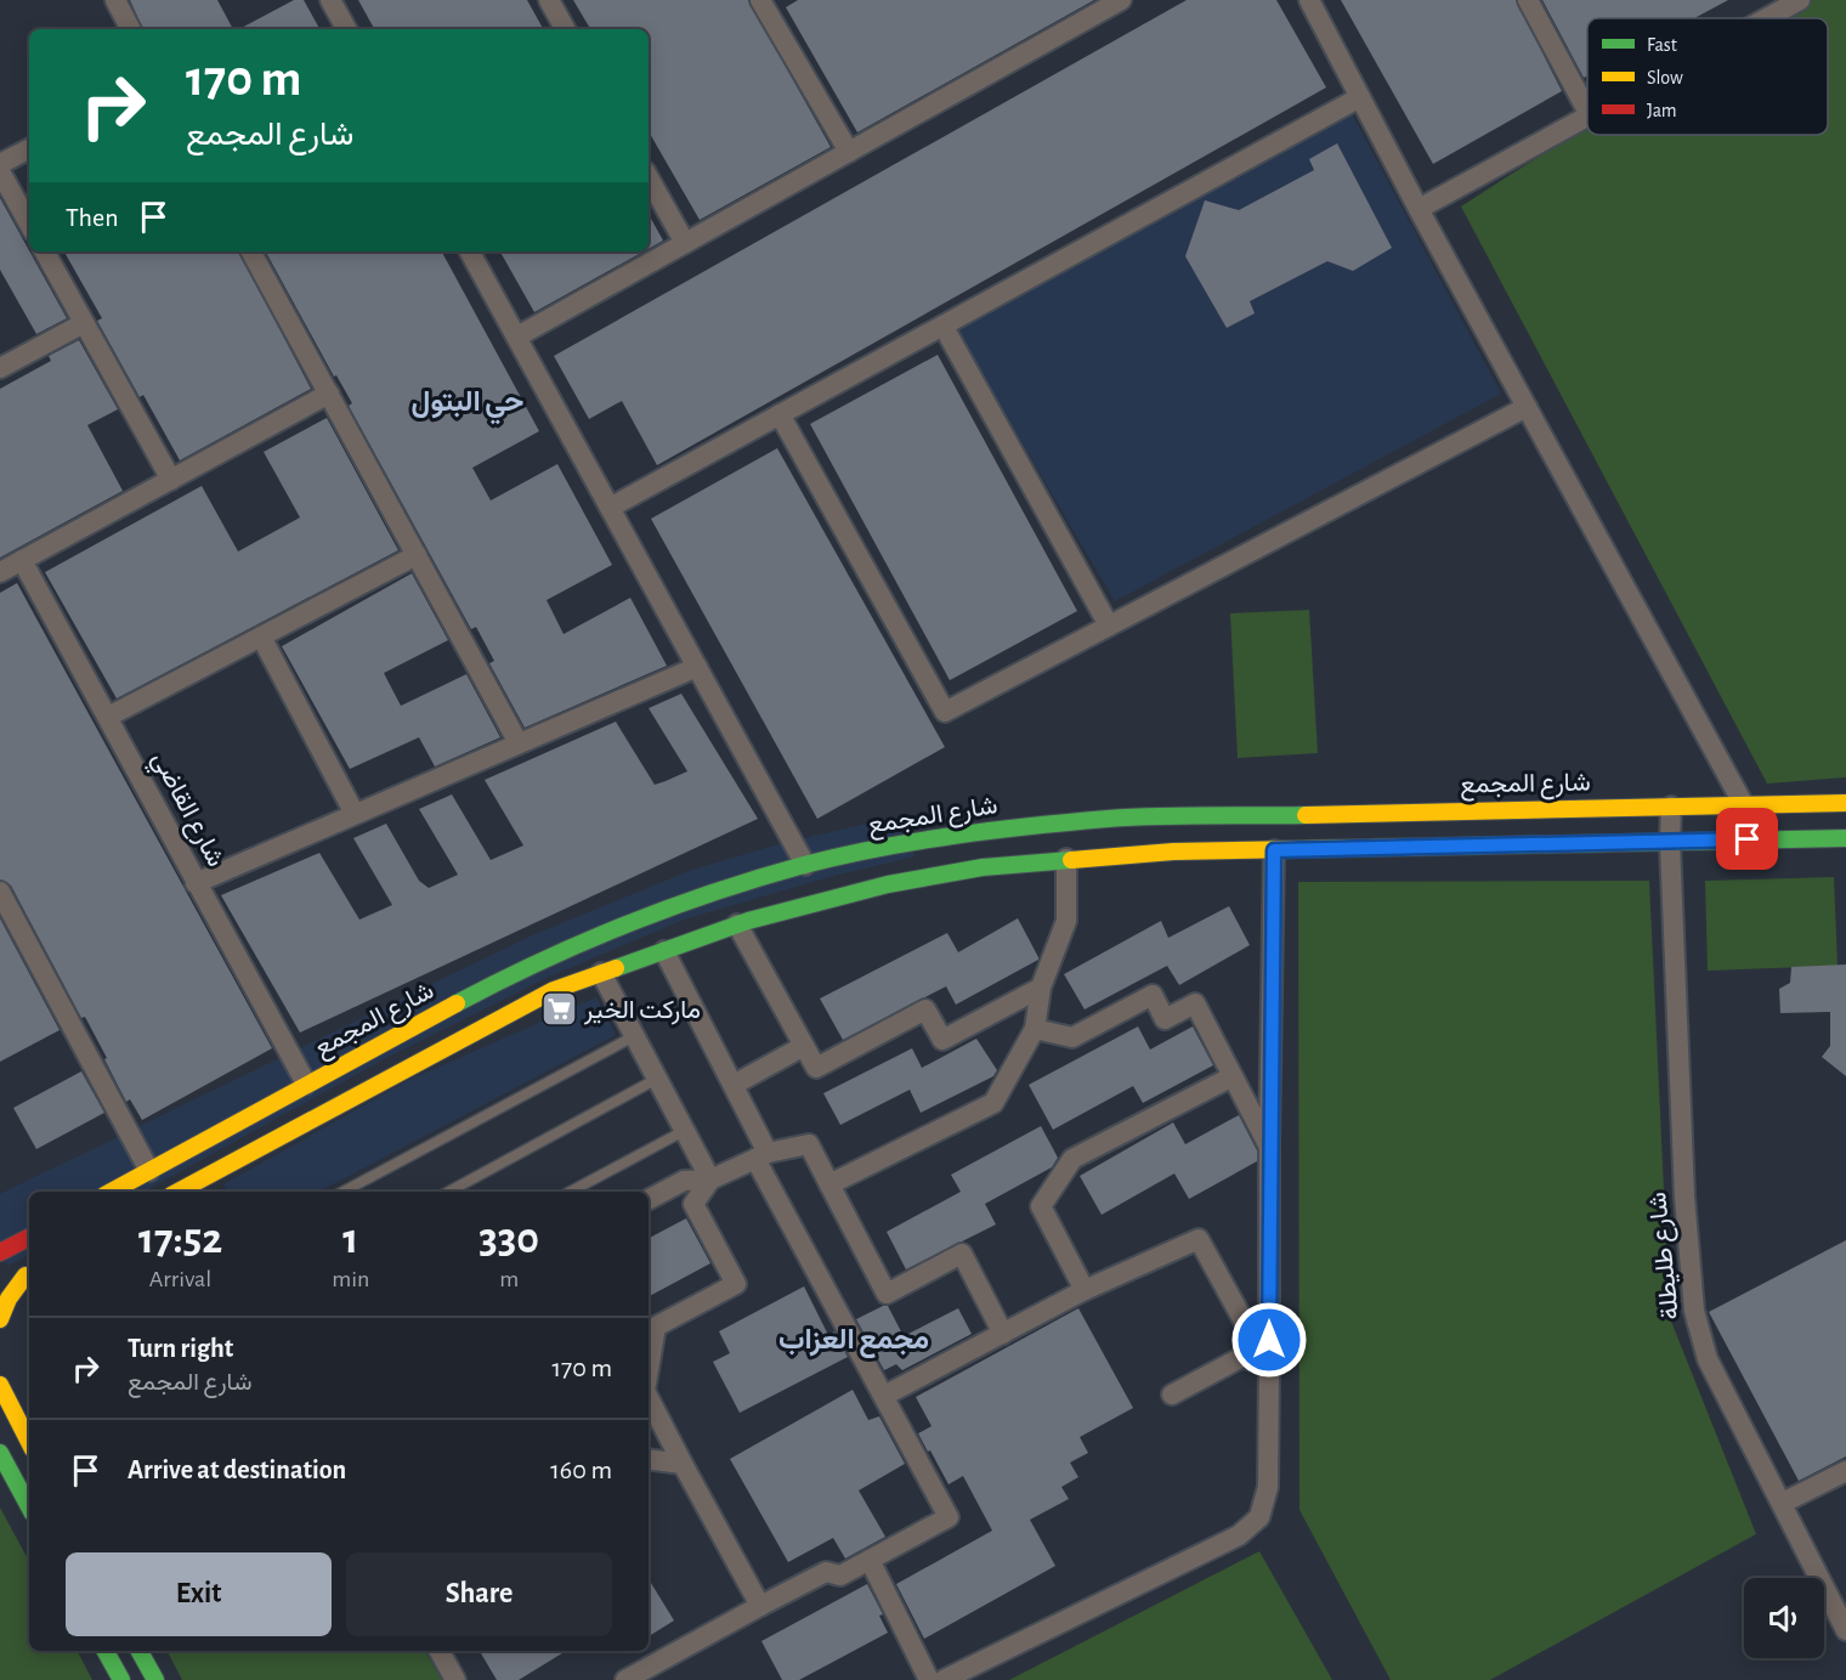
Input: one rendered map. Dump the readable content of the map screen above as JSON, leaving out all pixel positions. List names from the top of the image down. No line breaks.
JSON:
{"streets":{"street":["شارع المجمع","شارع القاضي","شارع طليطلة"]},"crossings":[["شارع المجمع","شارع القاضي"],["شارع المجمع","شارع طليطلة"]],"districts":["حي البتول","مجمع العزاب"],"places":{"supermarket":["ماركت الخير"]},"legend":["Fast","Slow","Jam"],"page":{"turn":["170 m","شارع المجمع"],"then":"Then","eta":["17:52","Arrival","1","min","330","m"],"list":[{"name":"Turn right","note":"شارع المجمع","value":"170 m"},{"name":"Arrive at destination","value":"160 m"}],"buttons":["Exit","Share"]}}
